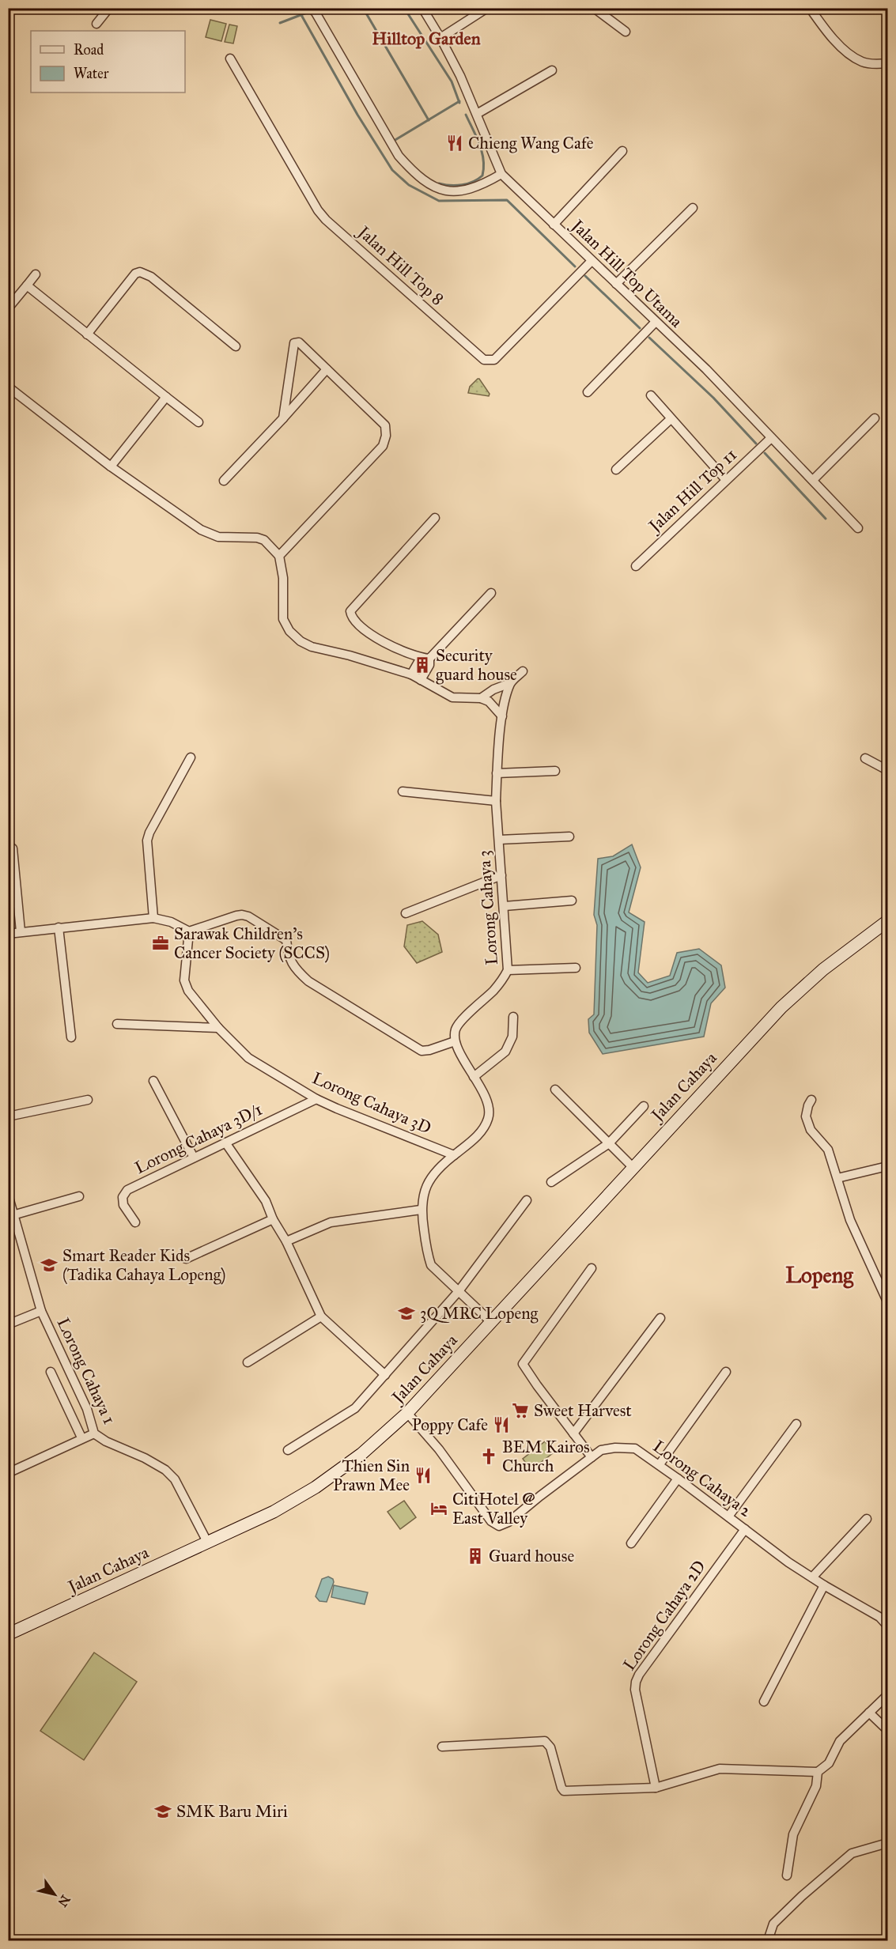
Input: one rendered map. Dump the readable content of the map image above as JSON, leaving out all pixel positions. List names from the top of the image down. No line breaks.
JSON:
{"streets":{"street":["Jalan Hill Top 8","Jalan Hill Top Utama","Jalan Hill Top 11","Lorong Cahaya 3","Jalan Cahaya","Lorong Cahaya 3D","Lorong Cahaya 3D/1","Lorong Cahaya 1","Lorong Cahaya 2","Lorong Cahaya 2D"]},"crossings":[["Jalan Hill Top 8","Jalan Hill Top Utama"],["Jalan Hill Top Utama","Jalan Hill Top 11"],["Jalan Cahaya","Lorong Cahaya 1"],["Jalan Cahaya","Lorong Cahaya 2"],["Lorong Cahaya 3D","Lorong Cahaya 3D/1"],["Lorong Cahaya 2","Lorong Cahaya 2D"]],"districts":["Hilltop Garden","Lopeng"],"places":{"restaurant":["Chieng Wang Cafe","Poppy Cafe","Thien Sin Prawn Mee"],"building":["Security guard house","Guard house"],"office":["Sarawak Children's Cancer Society (SCCS)"],"school or university":["Smart Reader Kids (Tadika Cahaya Lopeng)","3Q MRC Lopeng","SMK Baru Miri"],"supermarket":["Sweet Harvest"],"church":["BEM Kairos Church"],"hotel":["CitiHotel @ East Valley"]},"legend":["Road","Water"],"north":"bottom right"}
